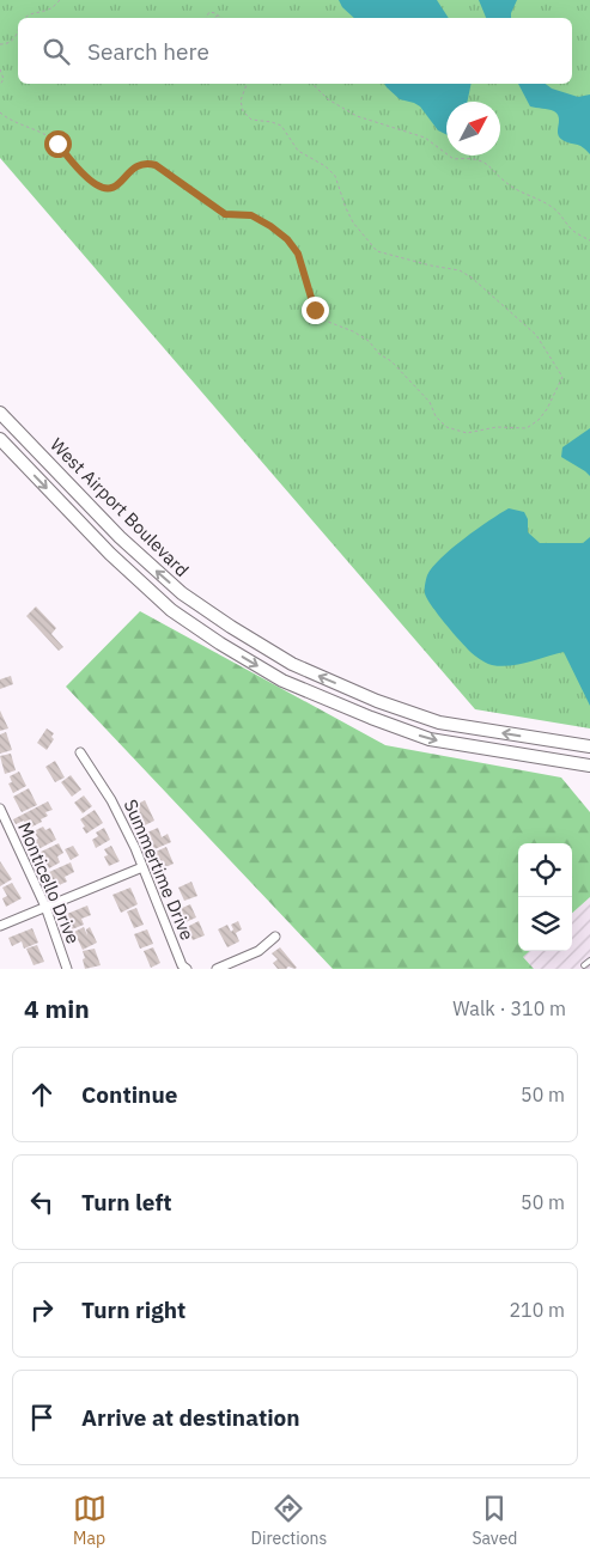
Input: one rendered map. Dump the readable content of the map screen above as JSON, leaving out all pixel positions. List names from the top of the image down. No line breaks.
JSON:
{"streets":{"main road":["West Airport Boulevard"],"street":["Summertime Drive","Monticello Drive"]},"north":"top right","page":{"search":"Search here","heading":["4 min","Walk · 310 m"],"list":[["Continue","50 m"],["Turn left","50 m"],["Turn right","210 m"],"Arrive at destination"],"nav":["Map","Directions","Saved"]}}
